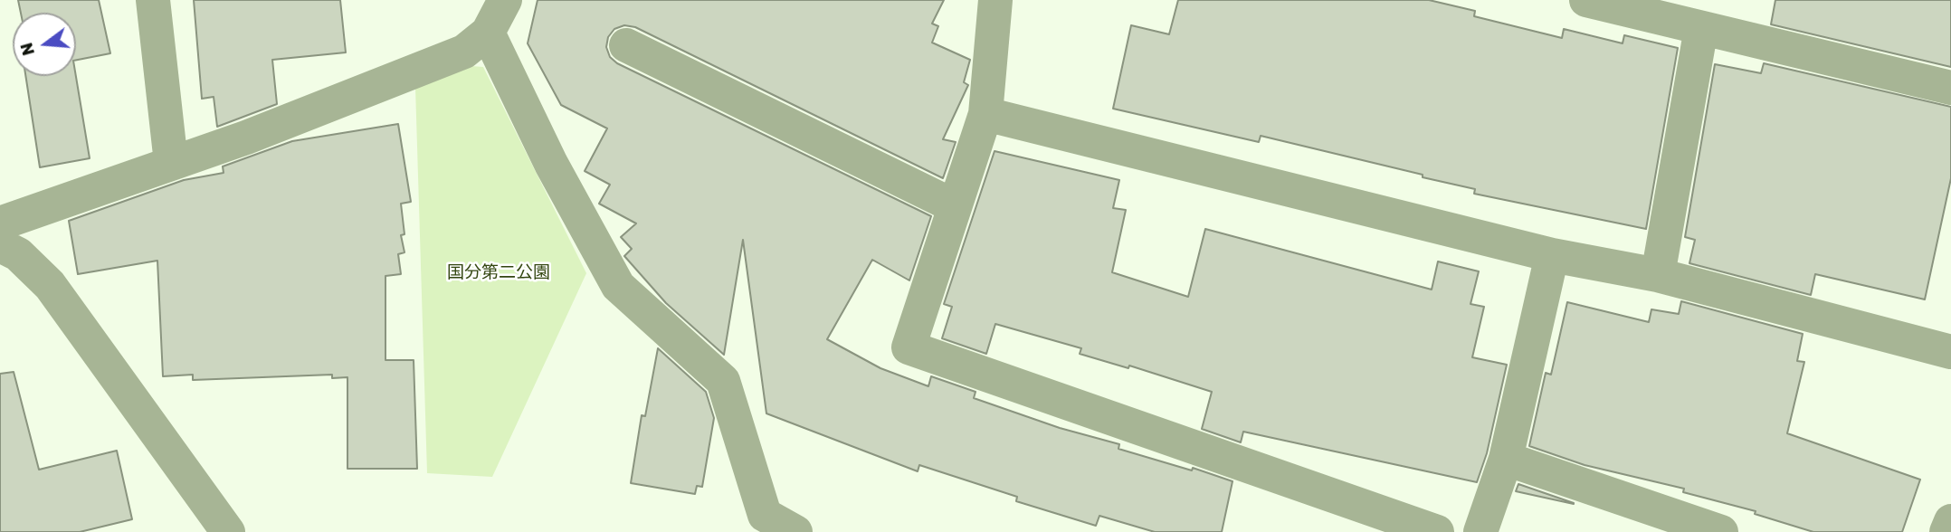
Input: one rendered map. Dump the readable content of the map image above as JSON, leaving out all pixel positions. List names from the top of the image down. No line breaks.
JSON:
{"parks":["国分第二公園"],"north":"left"}
